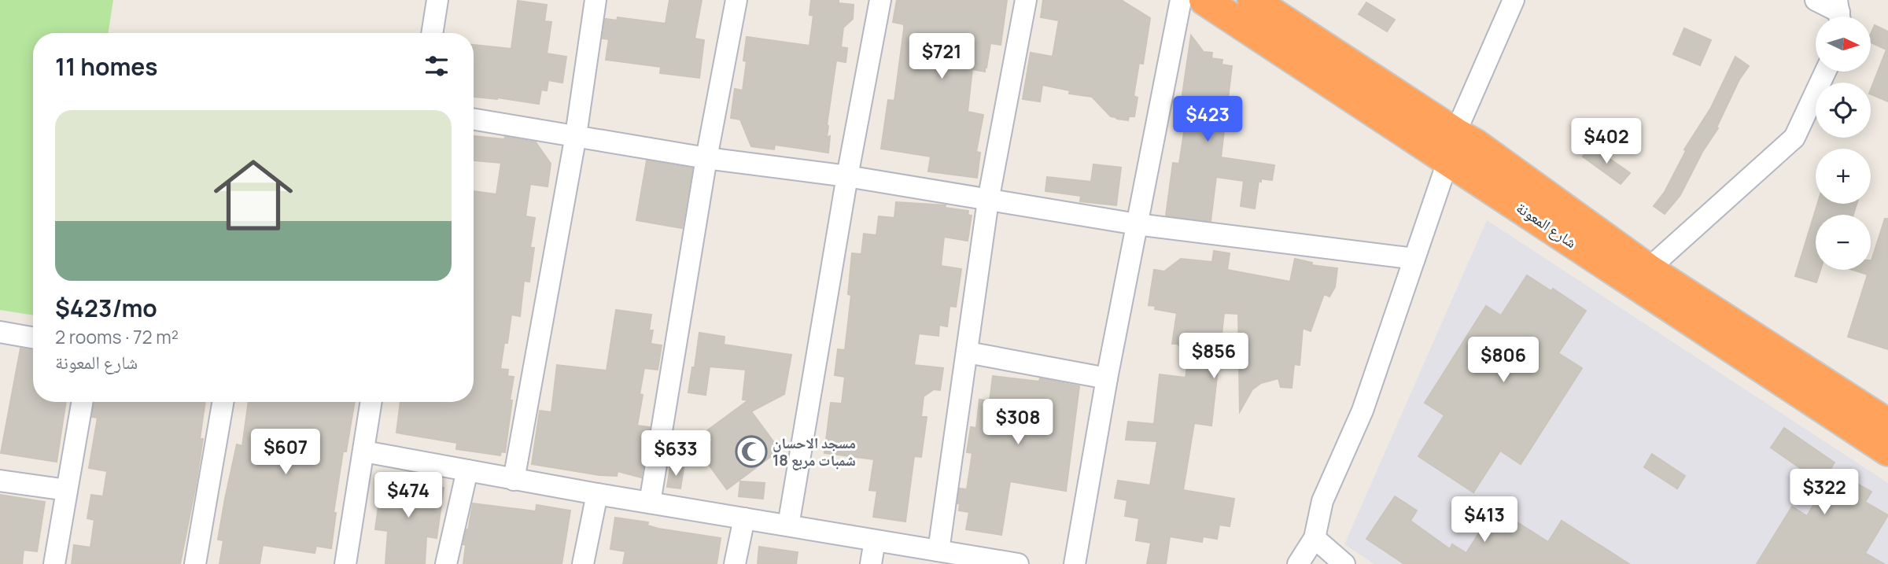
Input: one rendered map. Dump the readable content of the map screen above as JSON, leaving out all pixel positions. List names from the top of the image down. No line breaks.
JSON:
{"streets":{"highway":["شارع المعونة"]},"places":{"mosque":["مسجد الاحسان شمبات مربع 18"]},"north":"right","page":{"map_buttons":["+","−"],"price":["$721","$423","$402","$856","$806","$308","$607","$633","$322","$474","$413"],"heading":"11 homes","list":[{"name":"$423/mo","note":"2 rooms · 72 m² · شارع المعونة"}]}}
